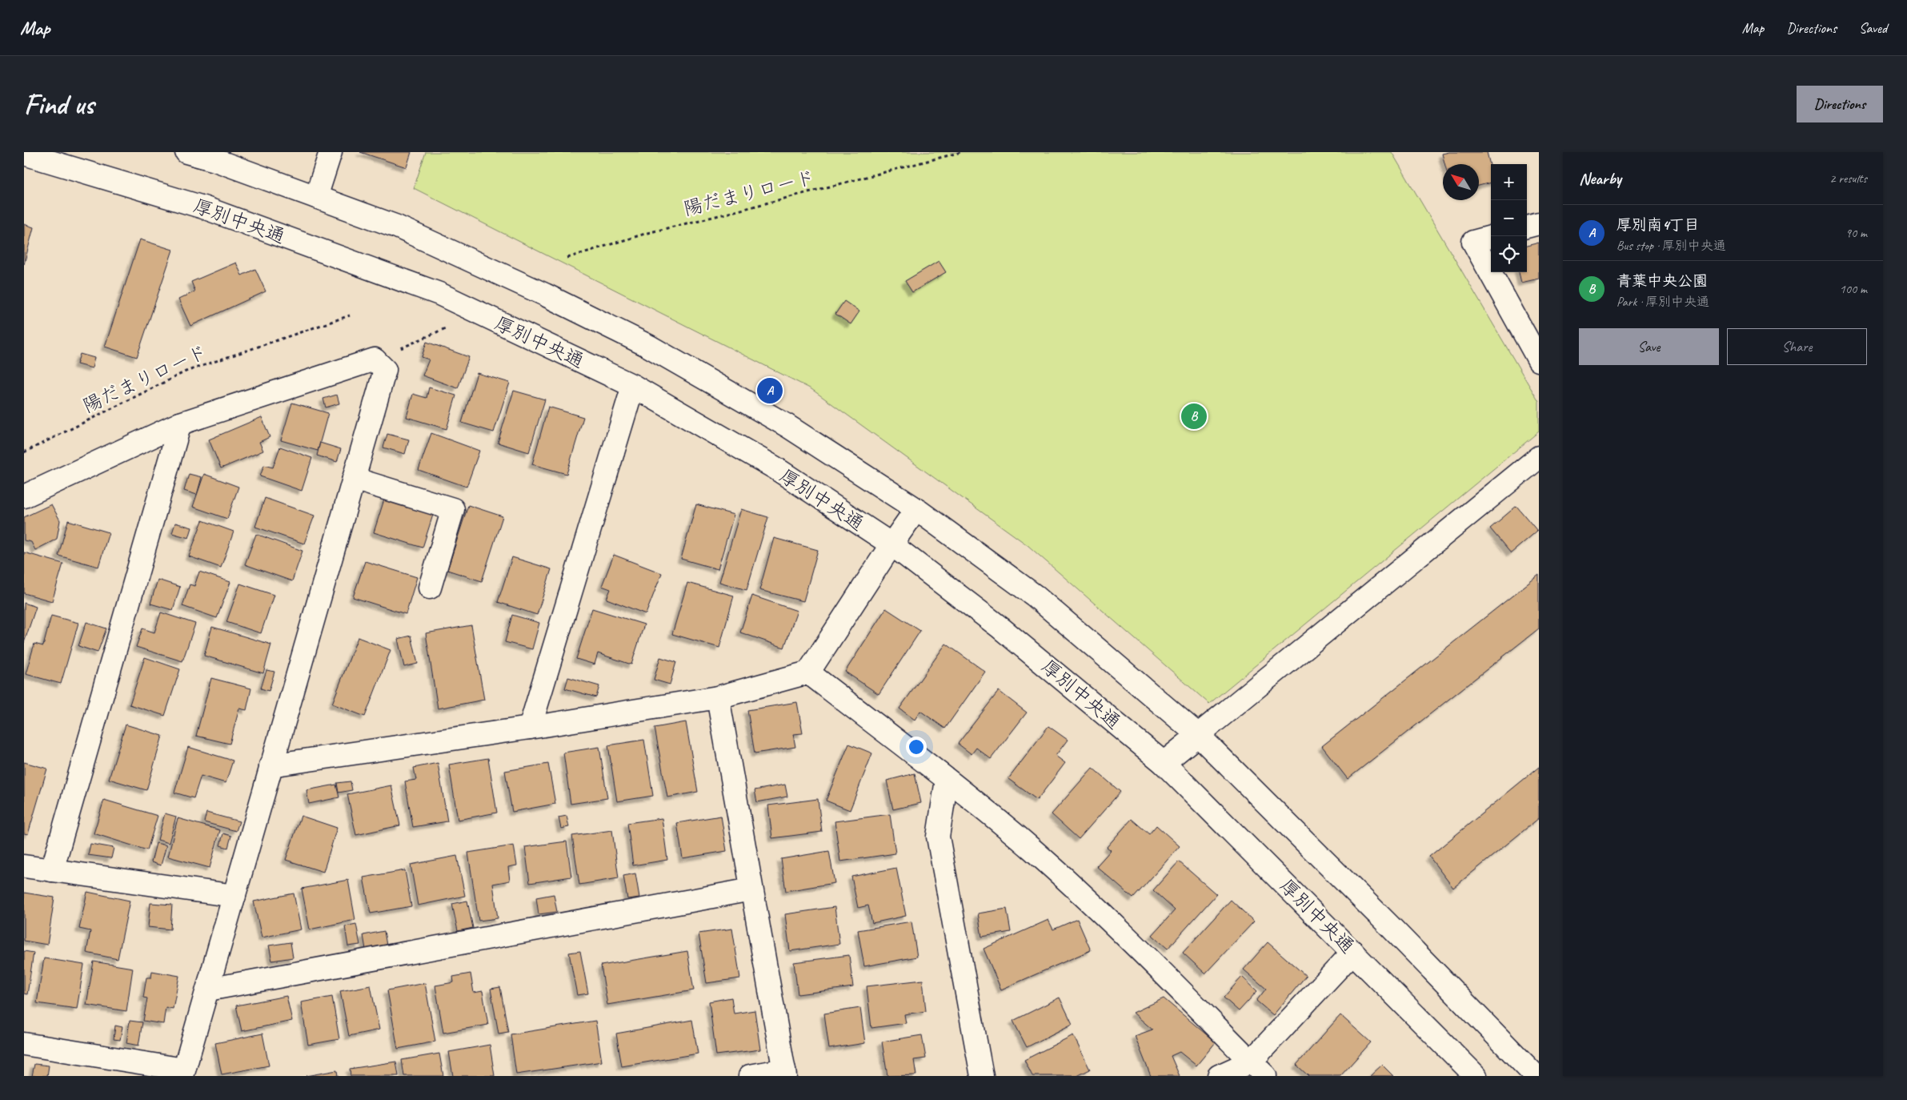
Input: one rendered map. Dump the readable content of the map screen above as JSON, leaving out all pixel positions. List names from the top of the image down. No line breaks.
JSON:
{"streets":{"street":["厚別中央通"],"path":["陽だまりロード"]},"north":"top left","page":{"header":"Map","nav":["Map","Directions","Saved"],"buttons":["Directions",["Save","Share"]],"title":"Find us","heading":["Nearby","2 results"],"map_buttons":["+","−"],"list":[{"mark":"A","name":"厚別南4丁目","note":"Bus stop · 厚別中央通","value":"90 m"},{"mark":"B","name":"青葉中央公園","note":"Park · 厚別中央通","value":"100 m"}],"pins":["A","B"]}}
